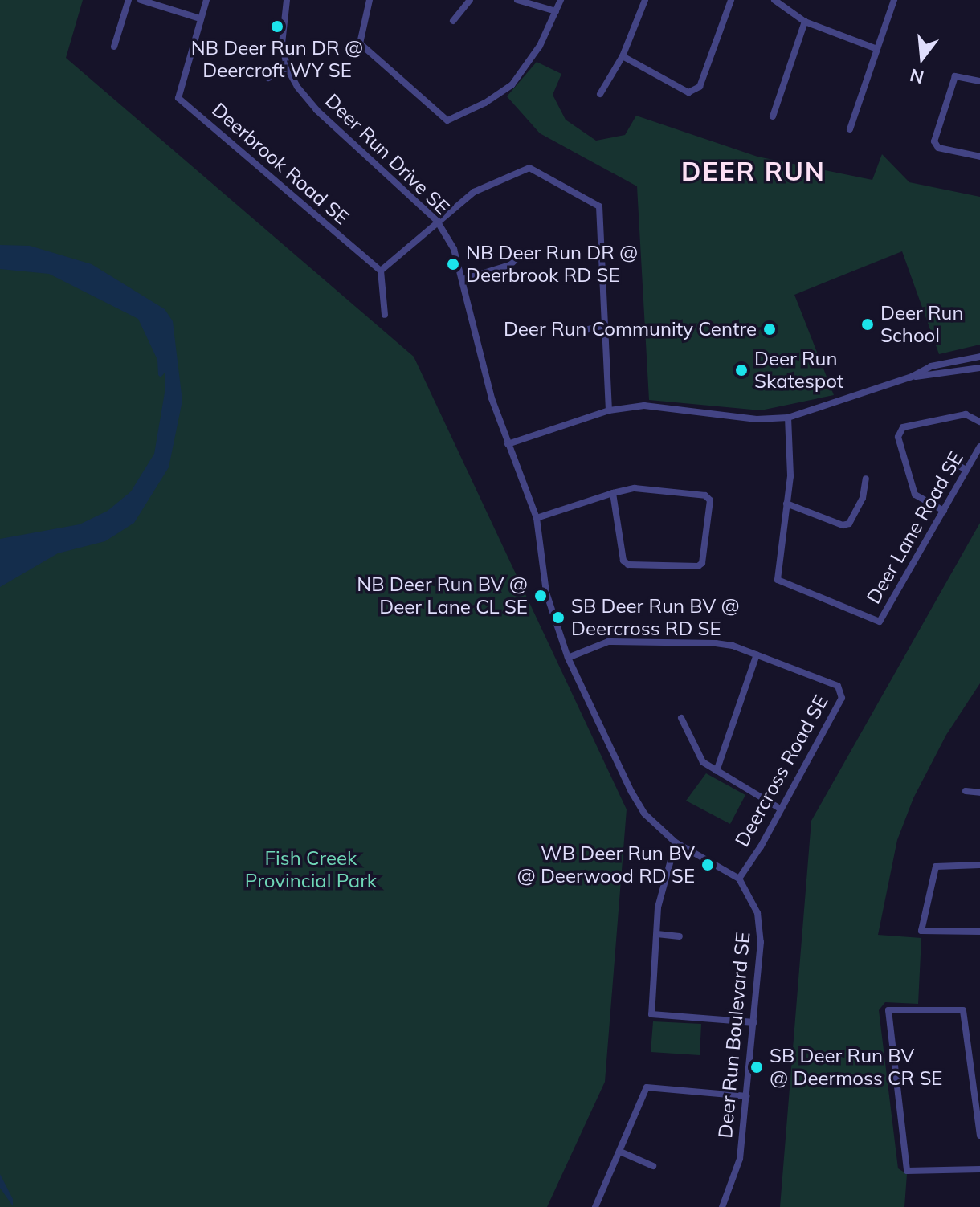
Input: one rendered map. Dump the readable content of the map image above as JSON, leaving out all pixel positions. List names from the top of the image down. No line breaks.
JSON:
{"streets":{"street":["Deer Run Drive SE","Deerbrook Road SE","Deer Lane Road SE","Deercross Road SE","Deer Run Boulevard SE"]},"crossings":[["Deercross Road SE","Deer Run Boulevard SE"]],"districts":["DEER RUN"],"parks":["Fish Creek Provincial Park"],"places":["NB Deer Run DR @ Deercroft WY SE","NB Deer Run DR @ Deerbrook RD SE","Deer Run School","Deer Run Community Centre","Deer Run Skatespot","NB Deer Run BV @ Deer Lane CL SE","SB Deer Run BV @ Deercross RD SE","WB Deer Run BV @ Deerwood RD SE","SB Deer Run BV @ Deermoss CR SE"],"north":"bottom"}
